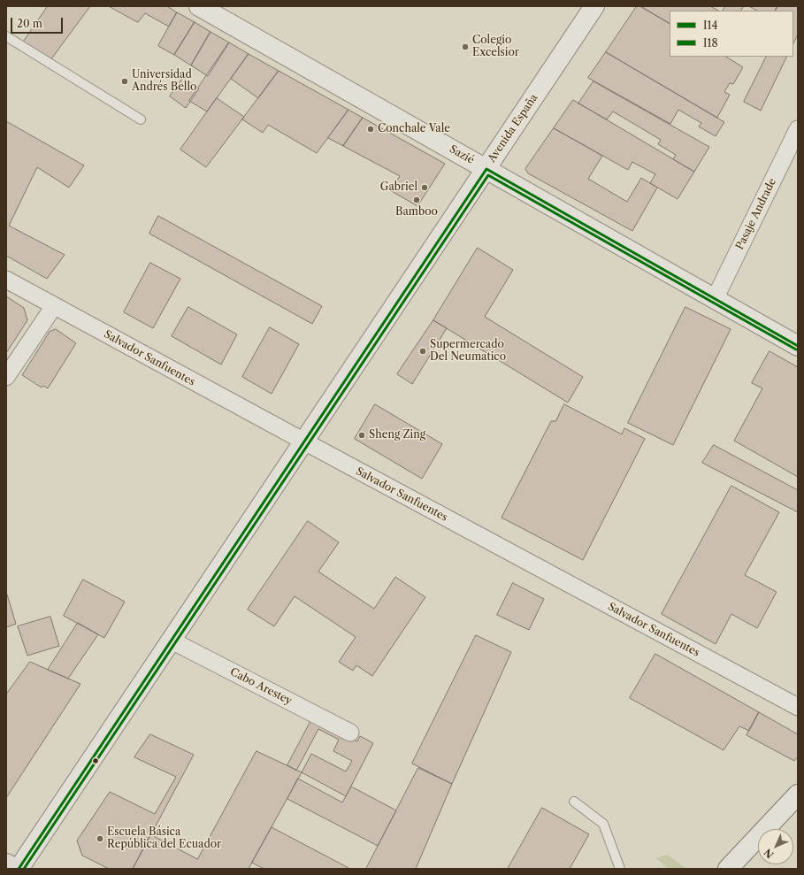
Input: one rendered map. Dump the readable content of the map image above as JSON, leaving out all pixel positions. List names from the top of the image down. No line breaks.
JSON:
{"streets":{"street":["Avenida España","Sazié","Pasaje Andrade","Salvador Sanfuentes","Cabo Arestey"]},"crossings":[["Avenida España","Sazié"],["Avenida España","Salvador Sanfuentes"],["Avenida España","Cabo Arestey"],["Sazié","Pasaje Andrade"]],"places":["Colegio Excelsior","Universidad Andrés Bello","Conchale Vale","Gabriel","Bamboo","Supermercado Del Neumatico","Sheng Zing","Escuela Básica República del Ecuador"],"lines":["transit line I14","transit line I18"],"legend":["I14","I18"],"scale_bar":"20 m","north":"bottom left"}
